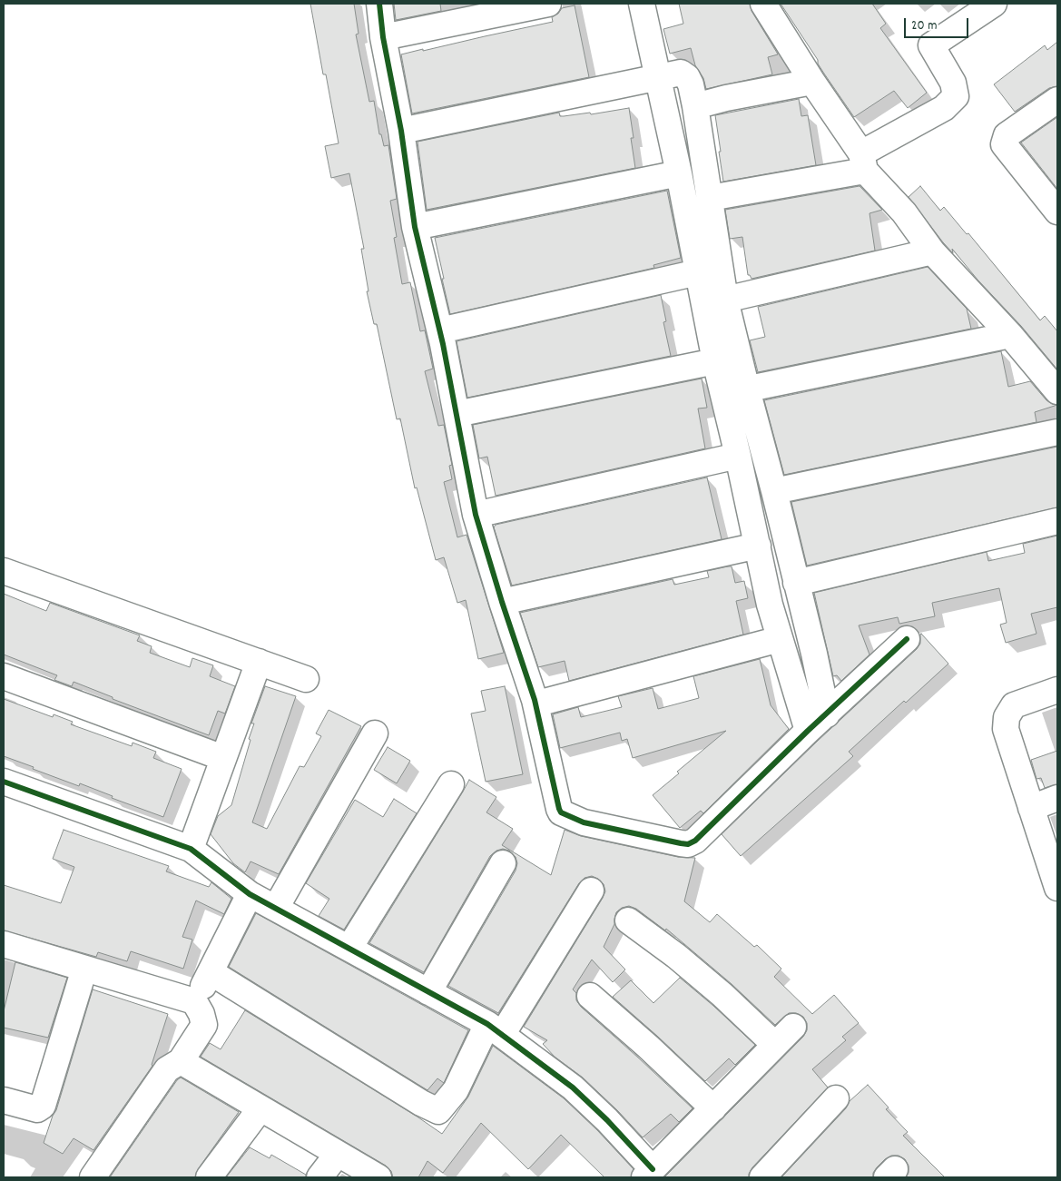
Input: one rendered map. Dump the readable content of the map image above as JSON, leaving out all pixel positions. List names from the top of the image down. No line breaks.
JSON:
{"scale_bar":"20 m"}
